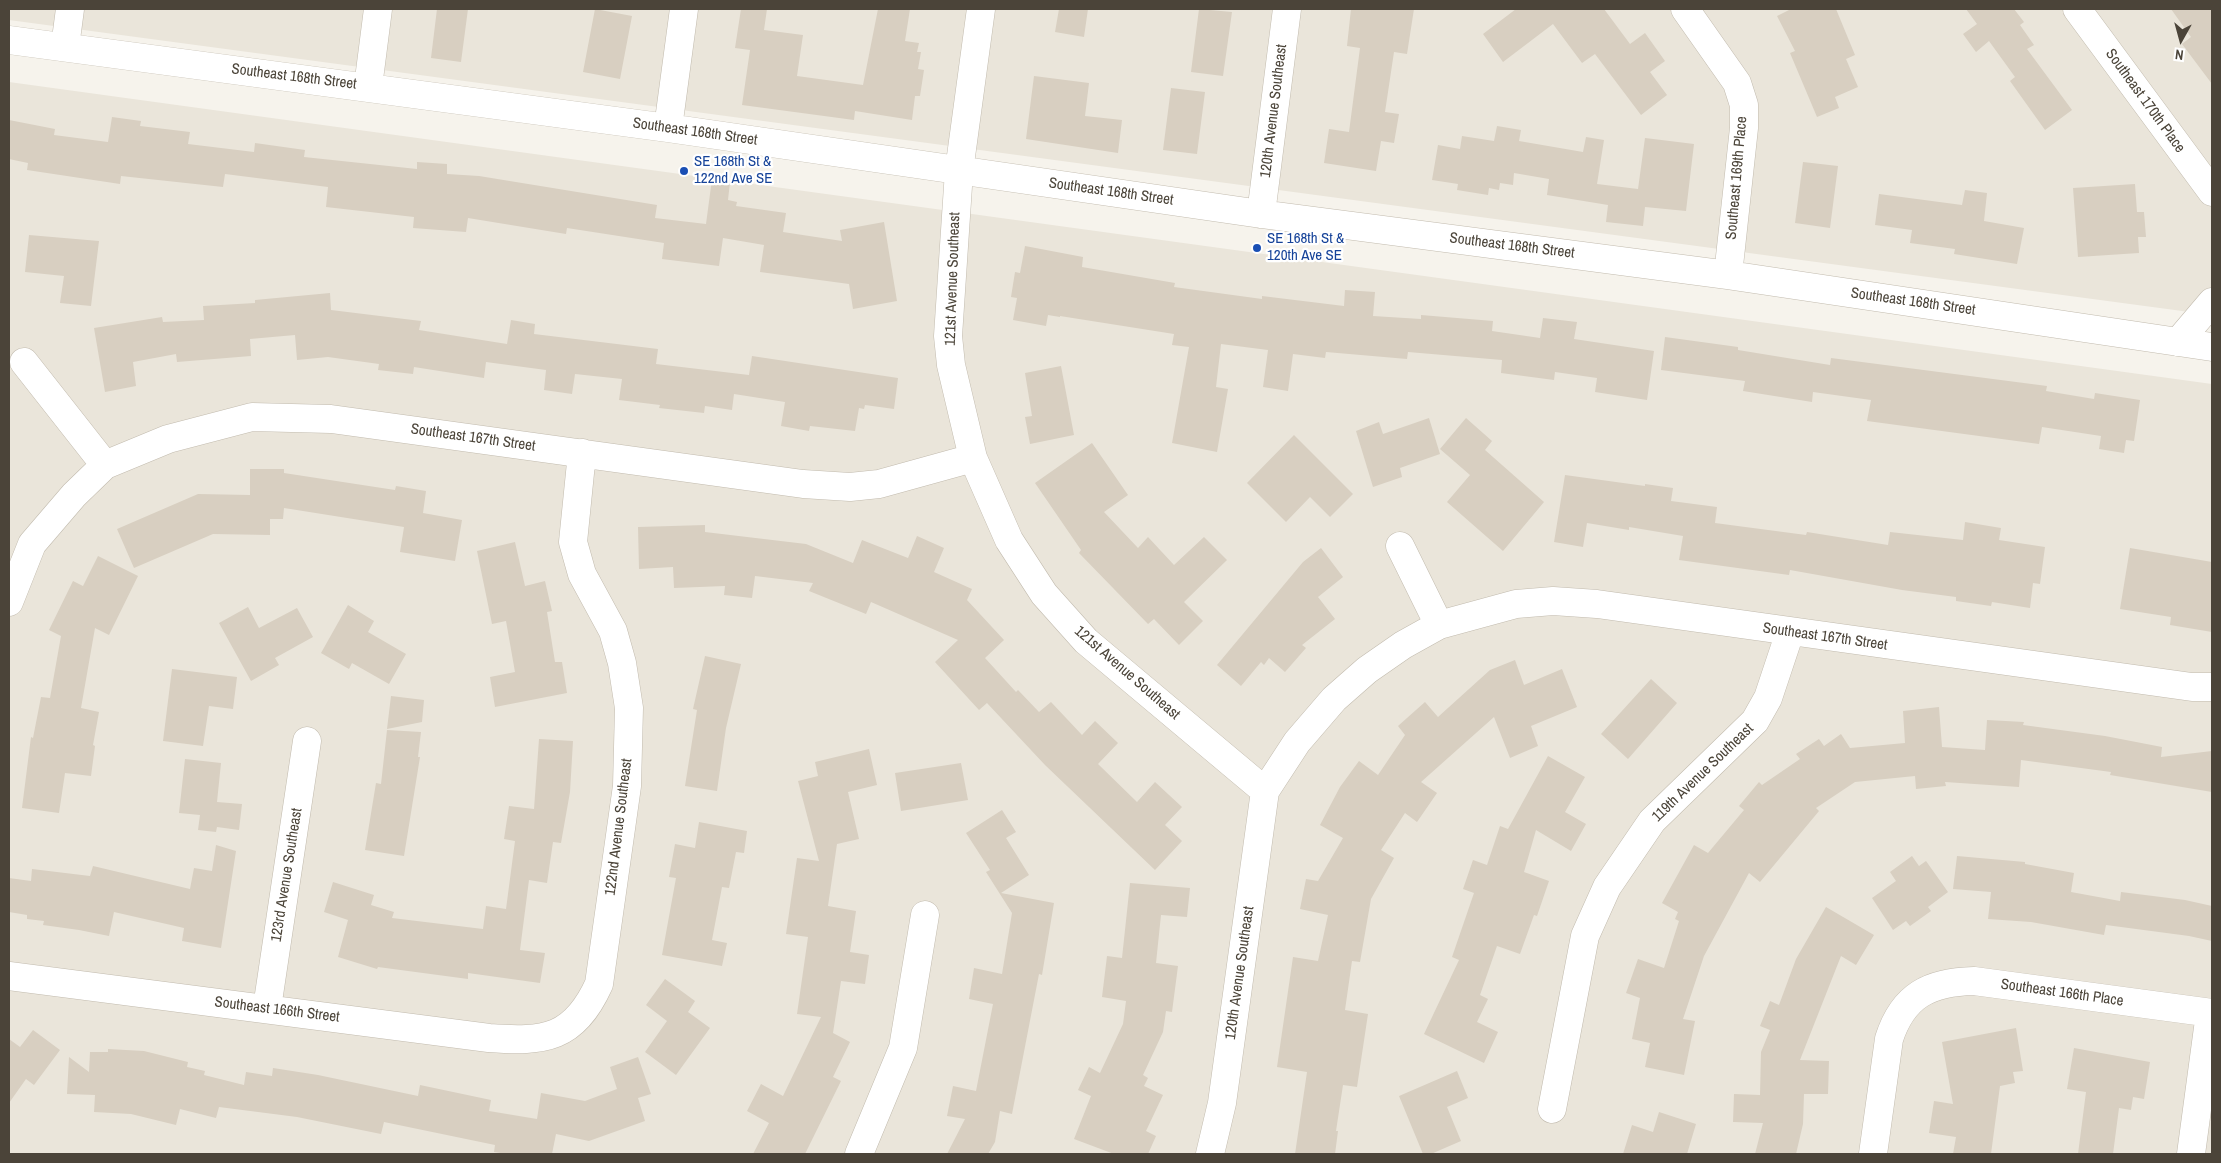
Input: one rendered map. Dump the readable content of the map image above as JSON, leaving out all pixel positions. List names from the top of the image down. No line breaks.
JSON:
{"streets":{"street":["Southeast 168th Street","Southeast 170th Place","120th Avenue Southeast","Southeast 169th Place","121st Avenue Southeast","Southeast 167th Street","119th Avenue Southeast","122nd Avenue Southeast","123rd Avenue Southeast","Southeast 166th Place","Southeast 166th Street"]},"crossings":[["Southeast 168th Street","120th Avenue Southeast"],["Southeast 168th Street","Southeast 169th Place"],["Southeast 168th Street","121st Avenue Southeast"],["120th Avenue Southeast","121st Avenue Southeast"],["120th Avenue Southeast","Southeast 167th Street"],["121st Avenue Southeast","Southeast 167th Street"],["Southeast 167th Street","119th Avenue Southeast"],["Southeast 167th Street","122nd Avenue Southeast"],["122nd Avenue Southeast","Southeast 166th Street"],["123rd Avenue Southeast","Southeast 166th Street"]],"places":["SE 168th St & 122nd Ave SE","SE 168th St & 120th Ave SE"],"north":"bottom"}
